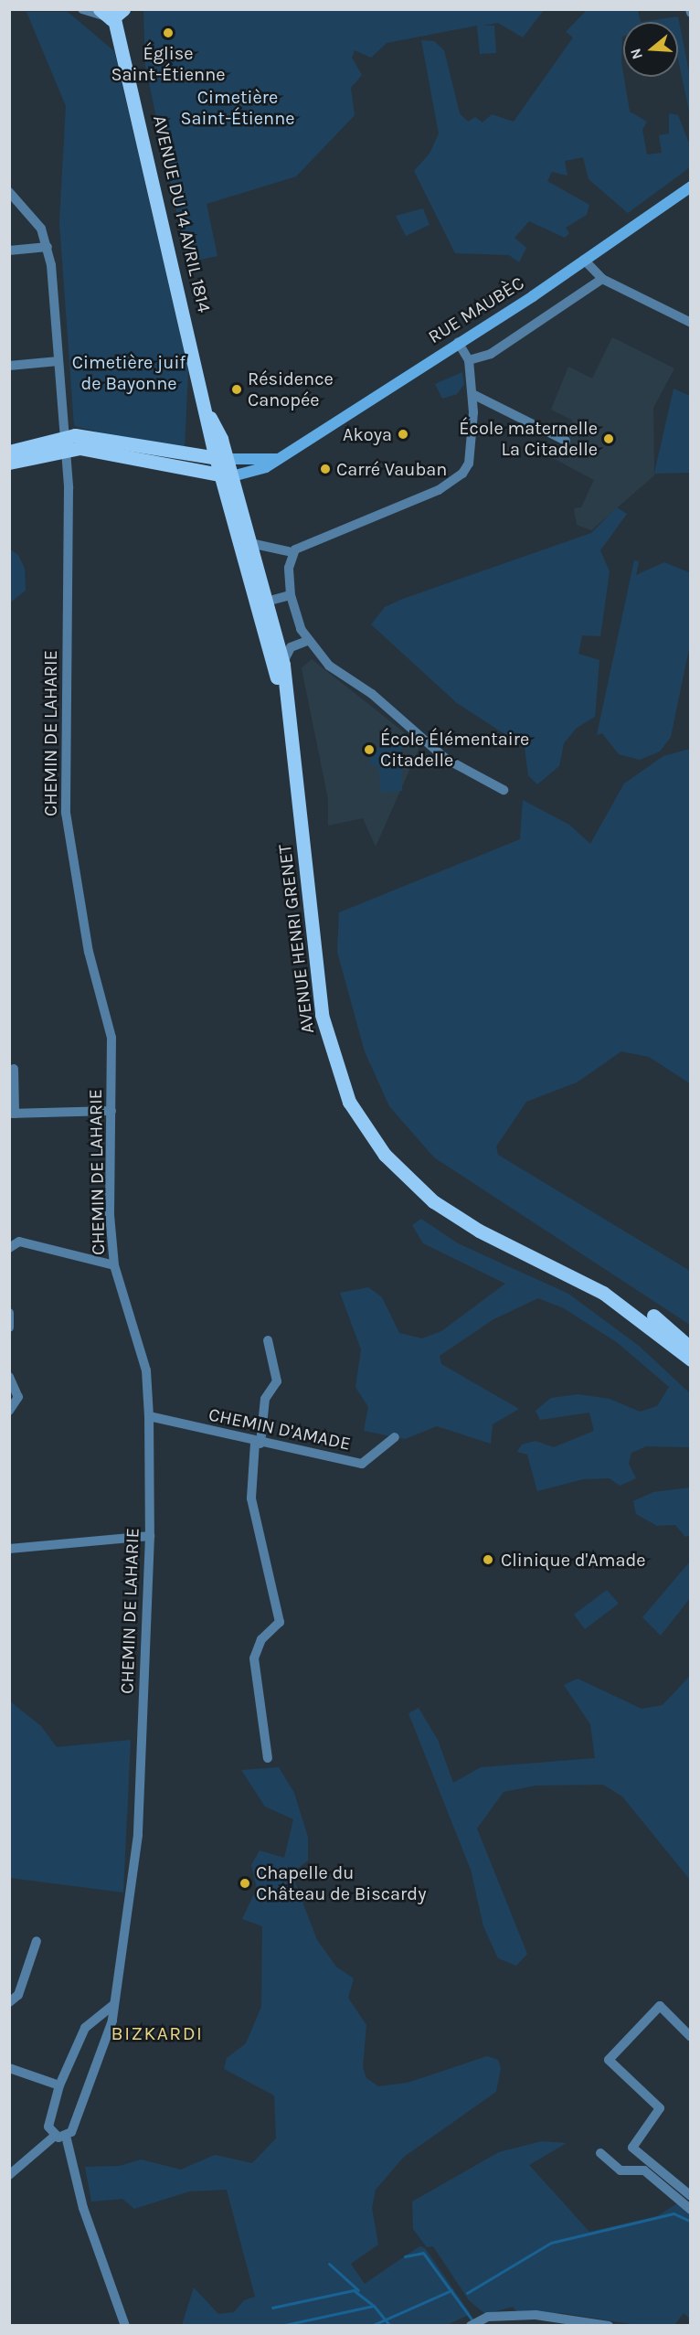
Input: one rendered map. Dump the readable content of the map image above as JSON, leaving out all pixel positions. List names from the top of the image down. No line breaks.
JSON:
{"streets":{"main road":["AVENUE DU 14 AVRIL 1814","RUE MAUBÈC","AVENUE HENRI GRENET"],"street":["CHEMIN DE LAHARIE","CHEMIN D'AMADE"]},"crossings":[["AVENUE DU 14 AVRIL 1814","RUE MAUBÈC"],["AVENUE DU 14 AVRIL 1814","AVENUE HENRI GRENET"],["RUE MAUBÈC","AVENUE HENRI GRENET"],["CHEMIN DE LAHARIE","CHEMIN D'AMADE"]],"districts":["BIZKARDI"],"parks":["Cimetière Saint-Étienne","Cimetière juif de Bayonne"],"places":["Église Saint-Étienne","Résidence Canopée","Akoya","École maternelle La Citadelle","Carré Vauban","École Élémentaire Citadelle","Clinique d'Amade","Chapelle du Château de Biscardy"],"north":"left"}
